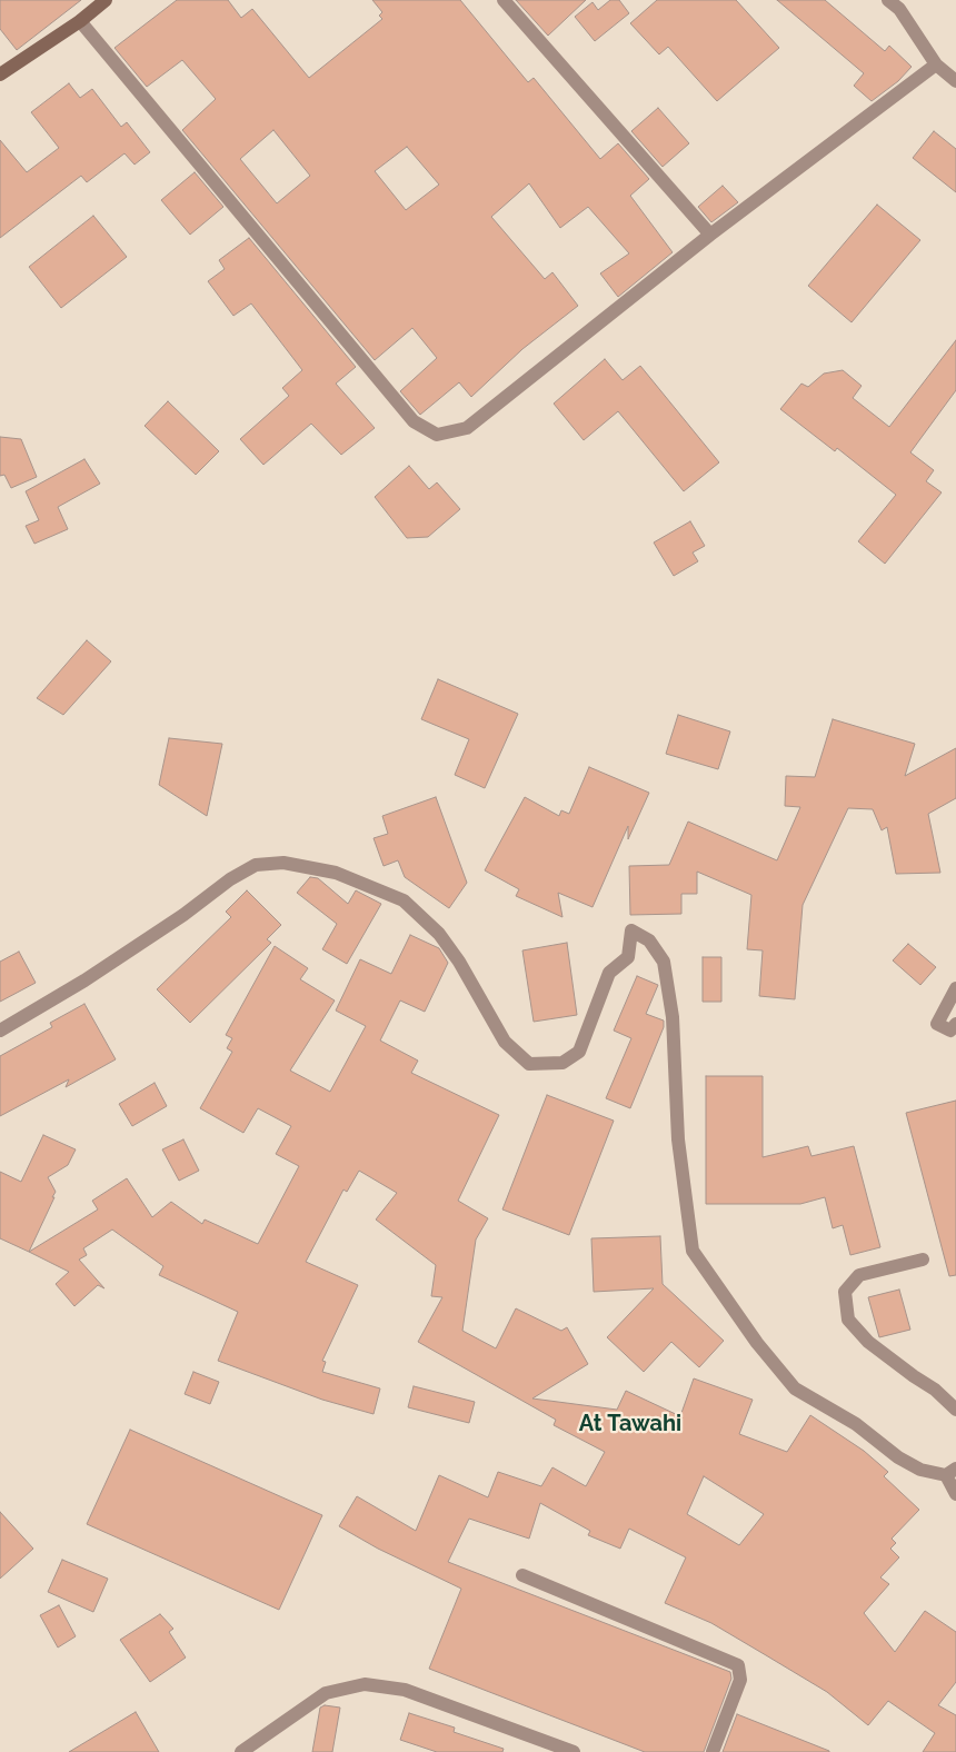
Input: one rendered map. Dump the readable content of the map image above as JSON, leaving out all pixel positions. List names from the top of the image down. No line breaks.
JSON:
{"districts":["At Tawahi"]}
